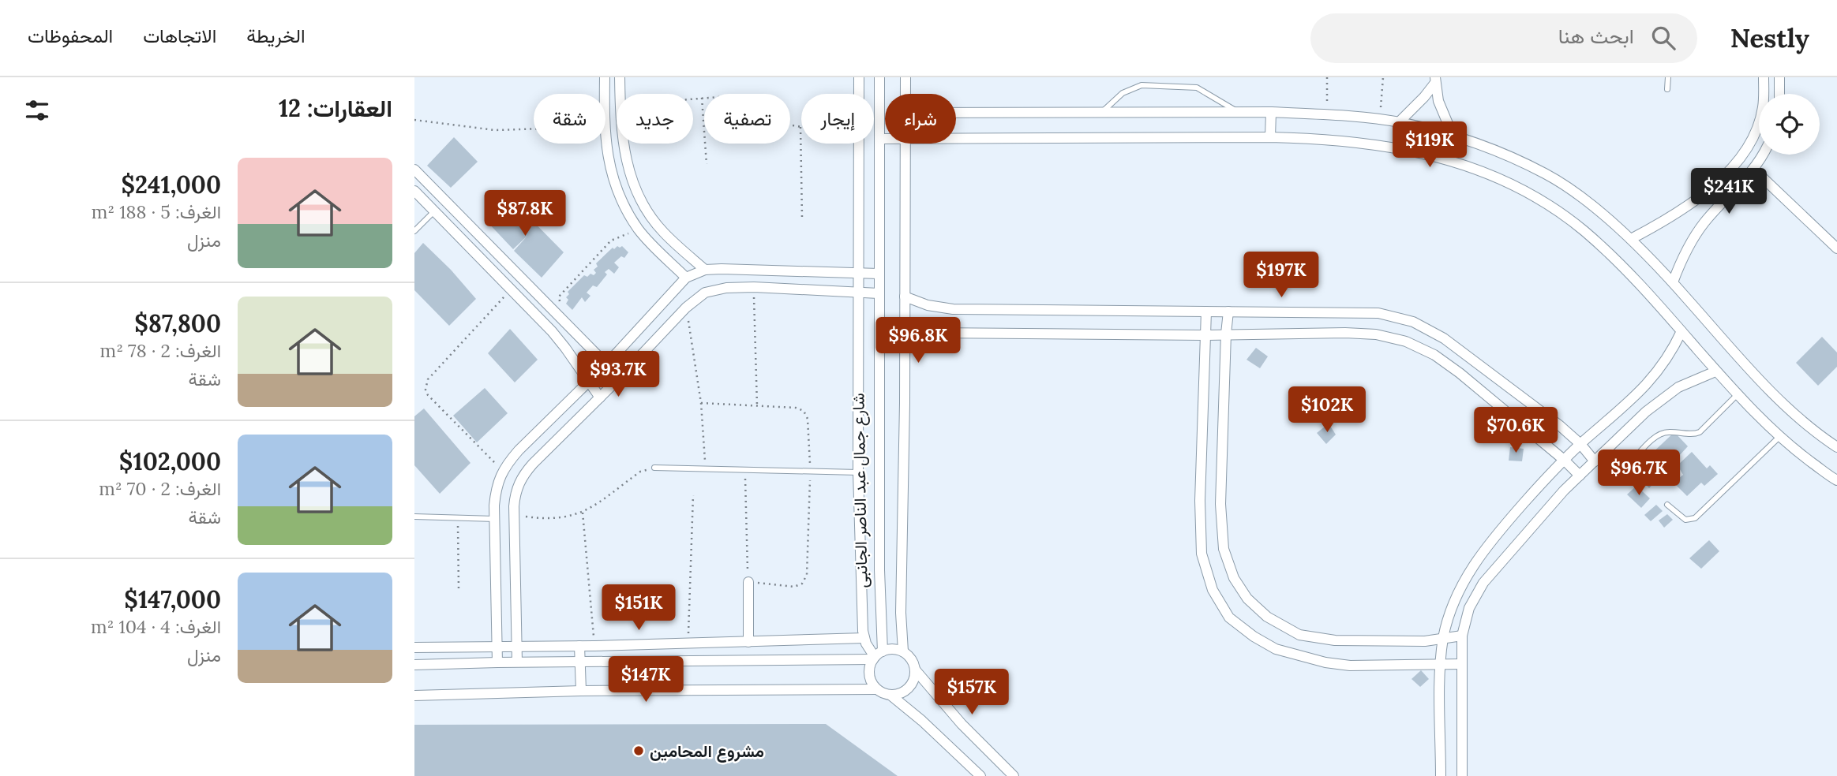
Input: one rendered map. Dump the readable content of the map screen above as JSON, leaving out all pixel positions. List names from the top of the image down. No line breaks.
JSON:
{"streets":{"street":["شارع جمال عبد الناصر الجانبى"]},"places":["مشروع المحامين"],"page":{"header":"Nestly","search":"ابحث هنا","nav":["الخريطة","الاتجاهات","المحفوظات"],"heading":"العقارات: 12","chip":["شراء","إيجار","تصفية","جديد","شقة"],"price":["$119K","$241K","$87.8K","$197K","$96.8K","$93.7K","$102K","$70.6K","$96.7K","$151K","$147K","$157K"],"list":[{"name":"$241,000","note":"الغرف: 5 · 188 m² · منزل"},{"name":"$87,800","note":"الغرف: 2 · 78 m² · شقة"},{"name":"$102,000","note":"الغرف: 2 · 70 m² · شقة"},{"name":"$147,000","note":"الغرف: 4 · 104 m² · منزل"}]}}
